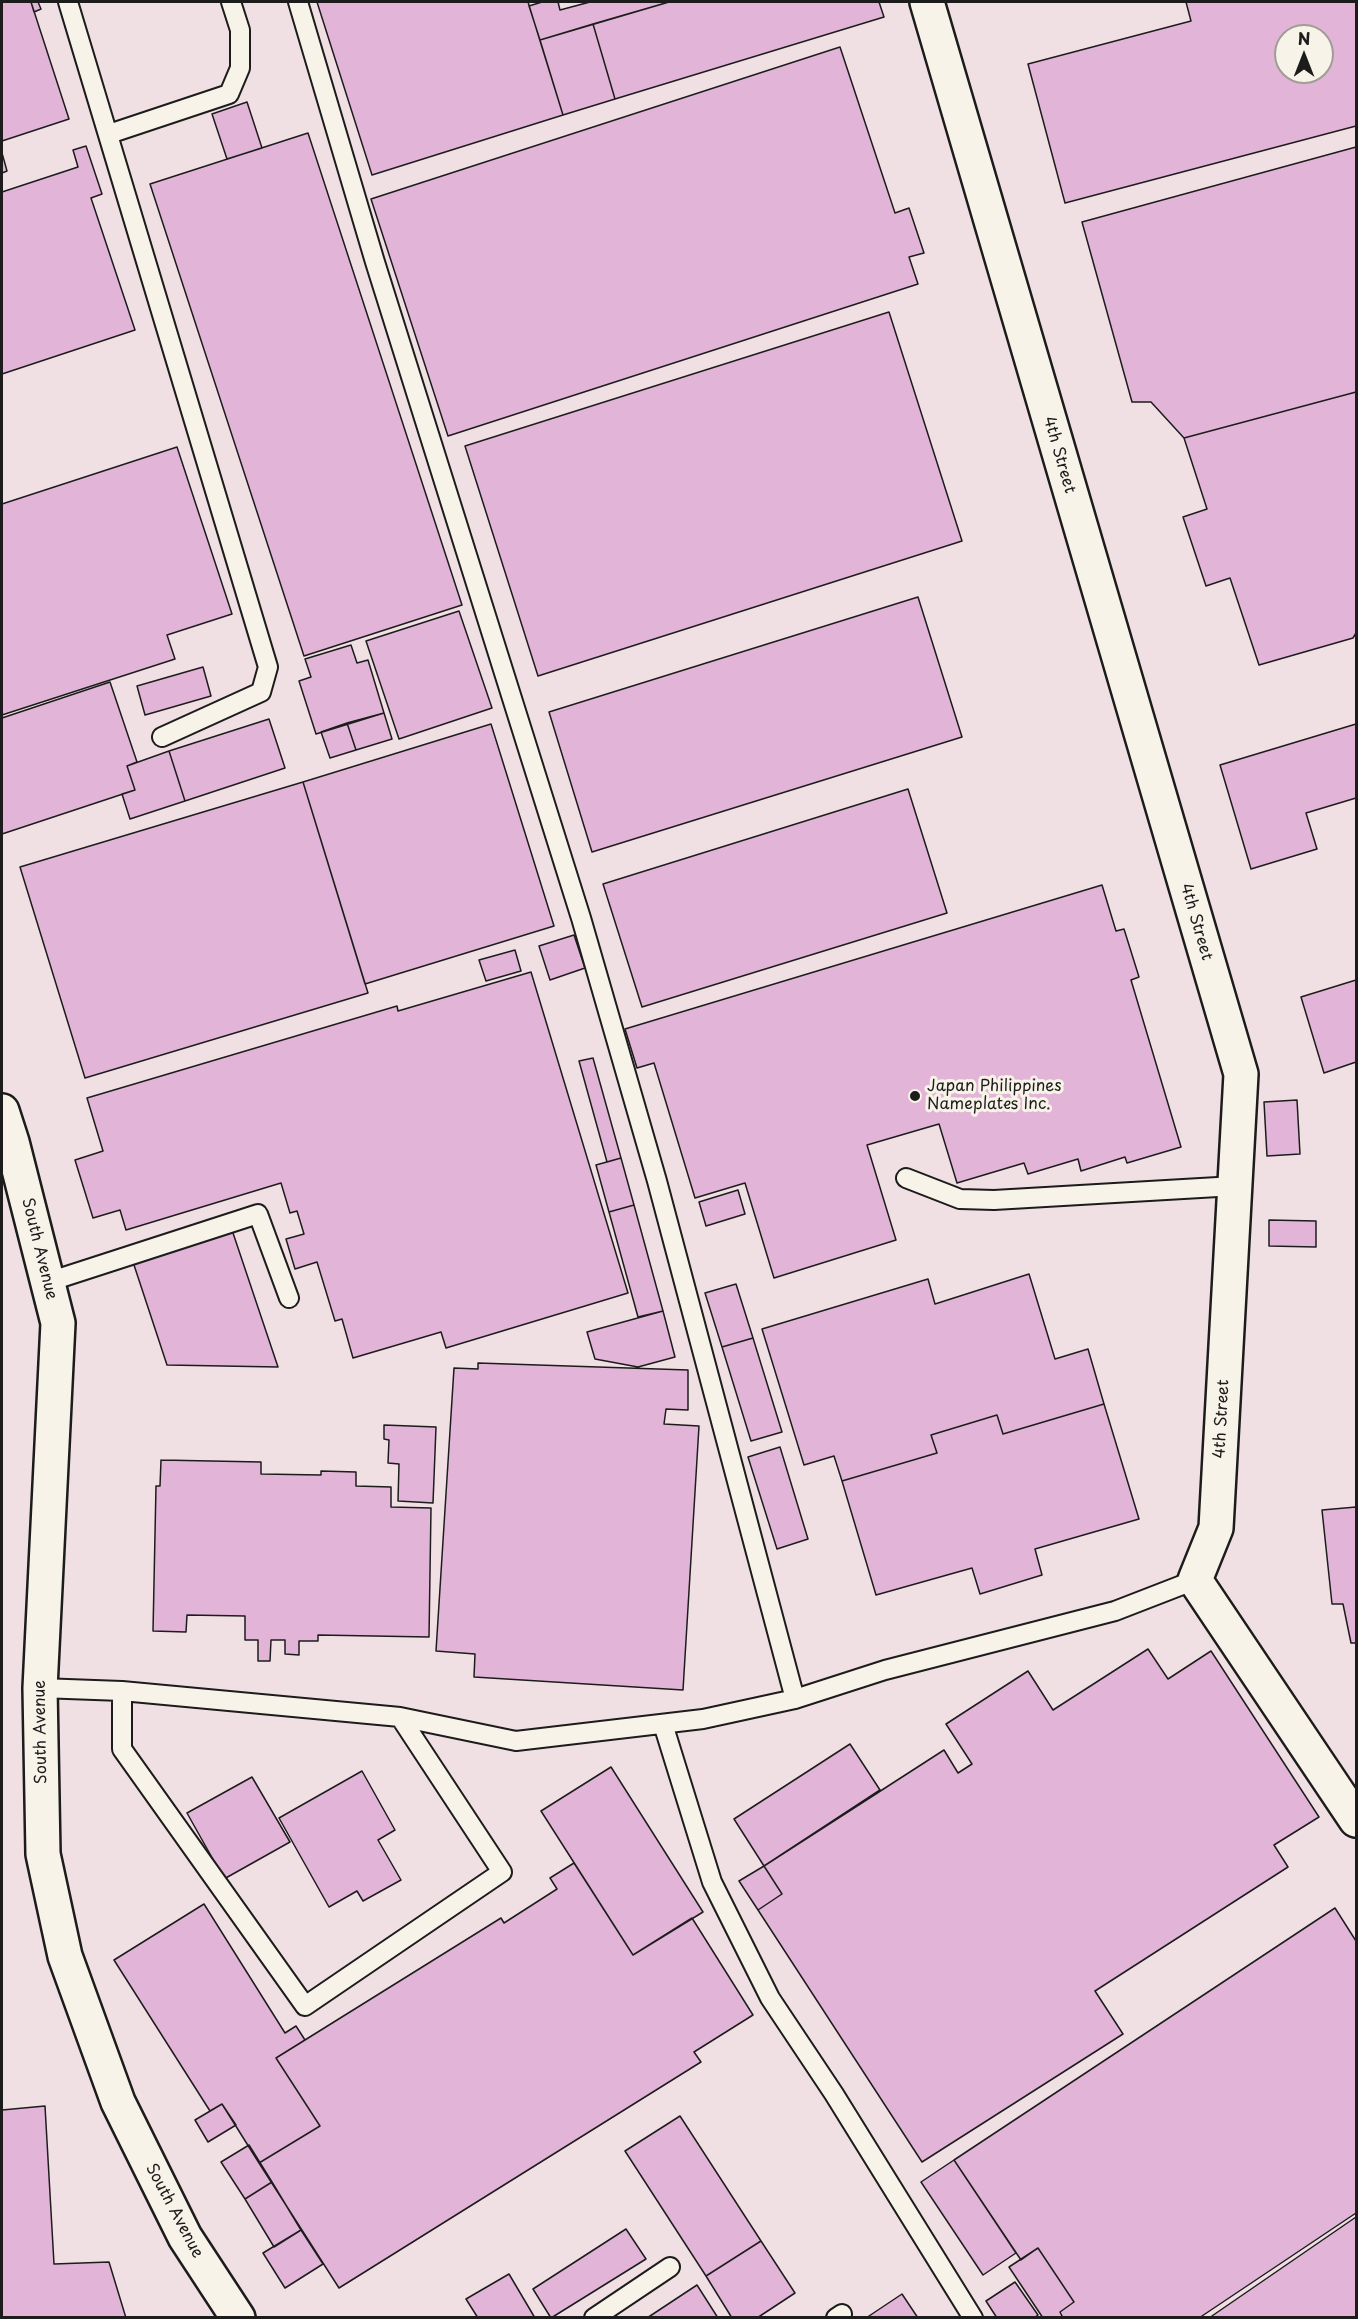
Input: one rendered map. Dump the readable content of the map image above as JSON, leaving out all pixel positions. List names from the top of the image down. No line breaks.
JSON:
{"streets":{"street":["4th Street","South Avenue"]},"places":["Japan Philippines Nameplates Inc."],"north":"top"}
